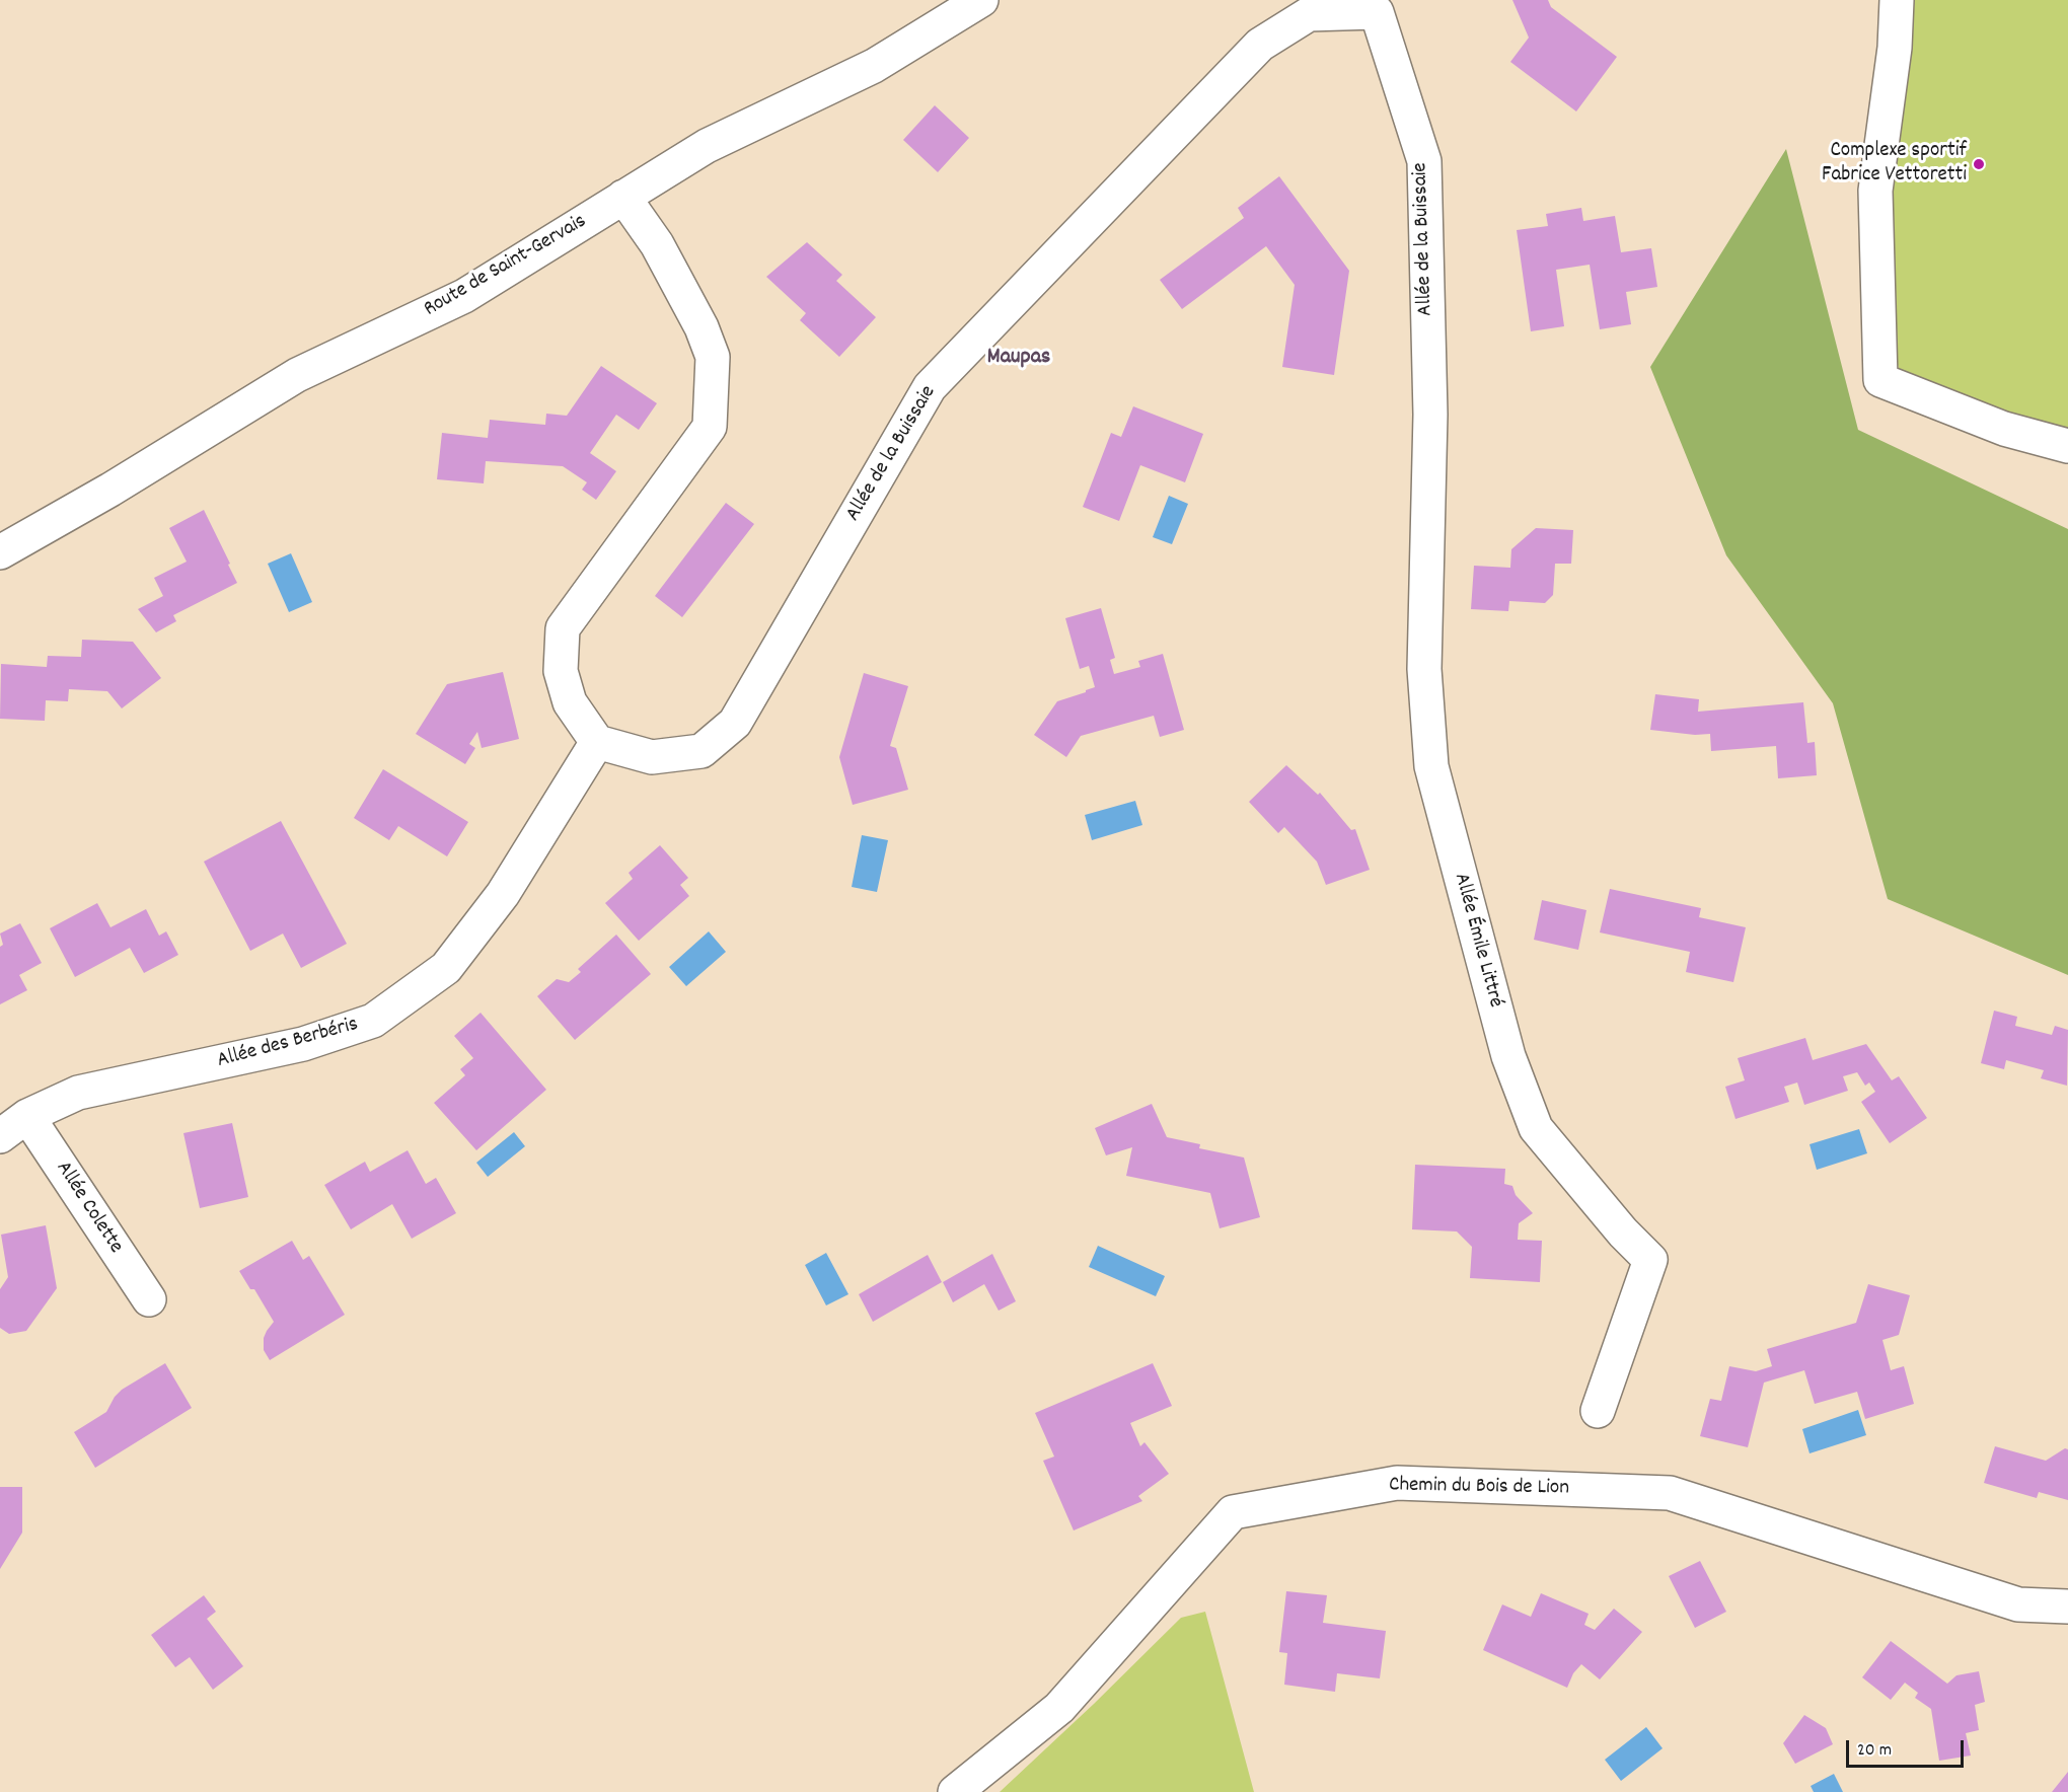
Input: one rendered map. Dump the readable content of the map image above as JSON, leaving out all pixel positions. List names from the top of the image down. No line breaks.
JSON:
{"streets":{"street":["Allée de la Buissaie","Route de Saint-Gervais","Allée Émile Littré","Allée des Berbéris","Allée Colette","Chemin du Bois de Lion"]},"crossings":[["Allée de la Buissaie","Allée Émile Littré"],["Allée de la Buissaie","Allée des Berbéris"],["Allée des Berbéris","Allée Colette"]],"districts":["Maupas"],"places":["Complexe sportif Fabrice Vettoretti"],"scale_bar":"20 m"}
